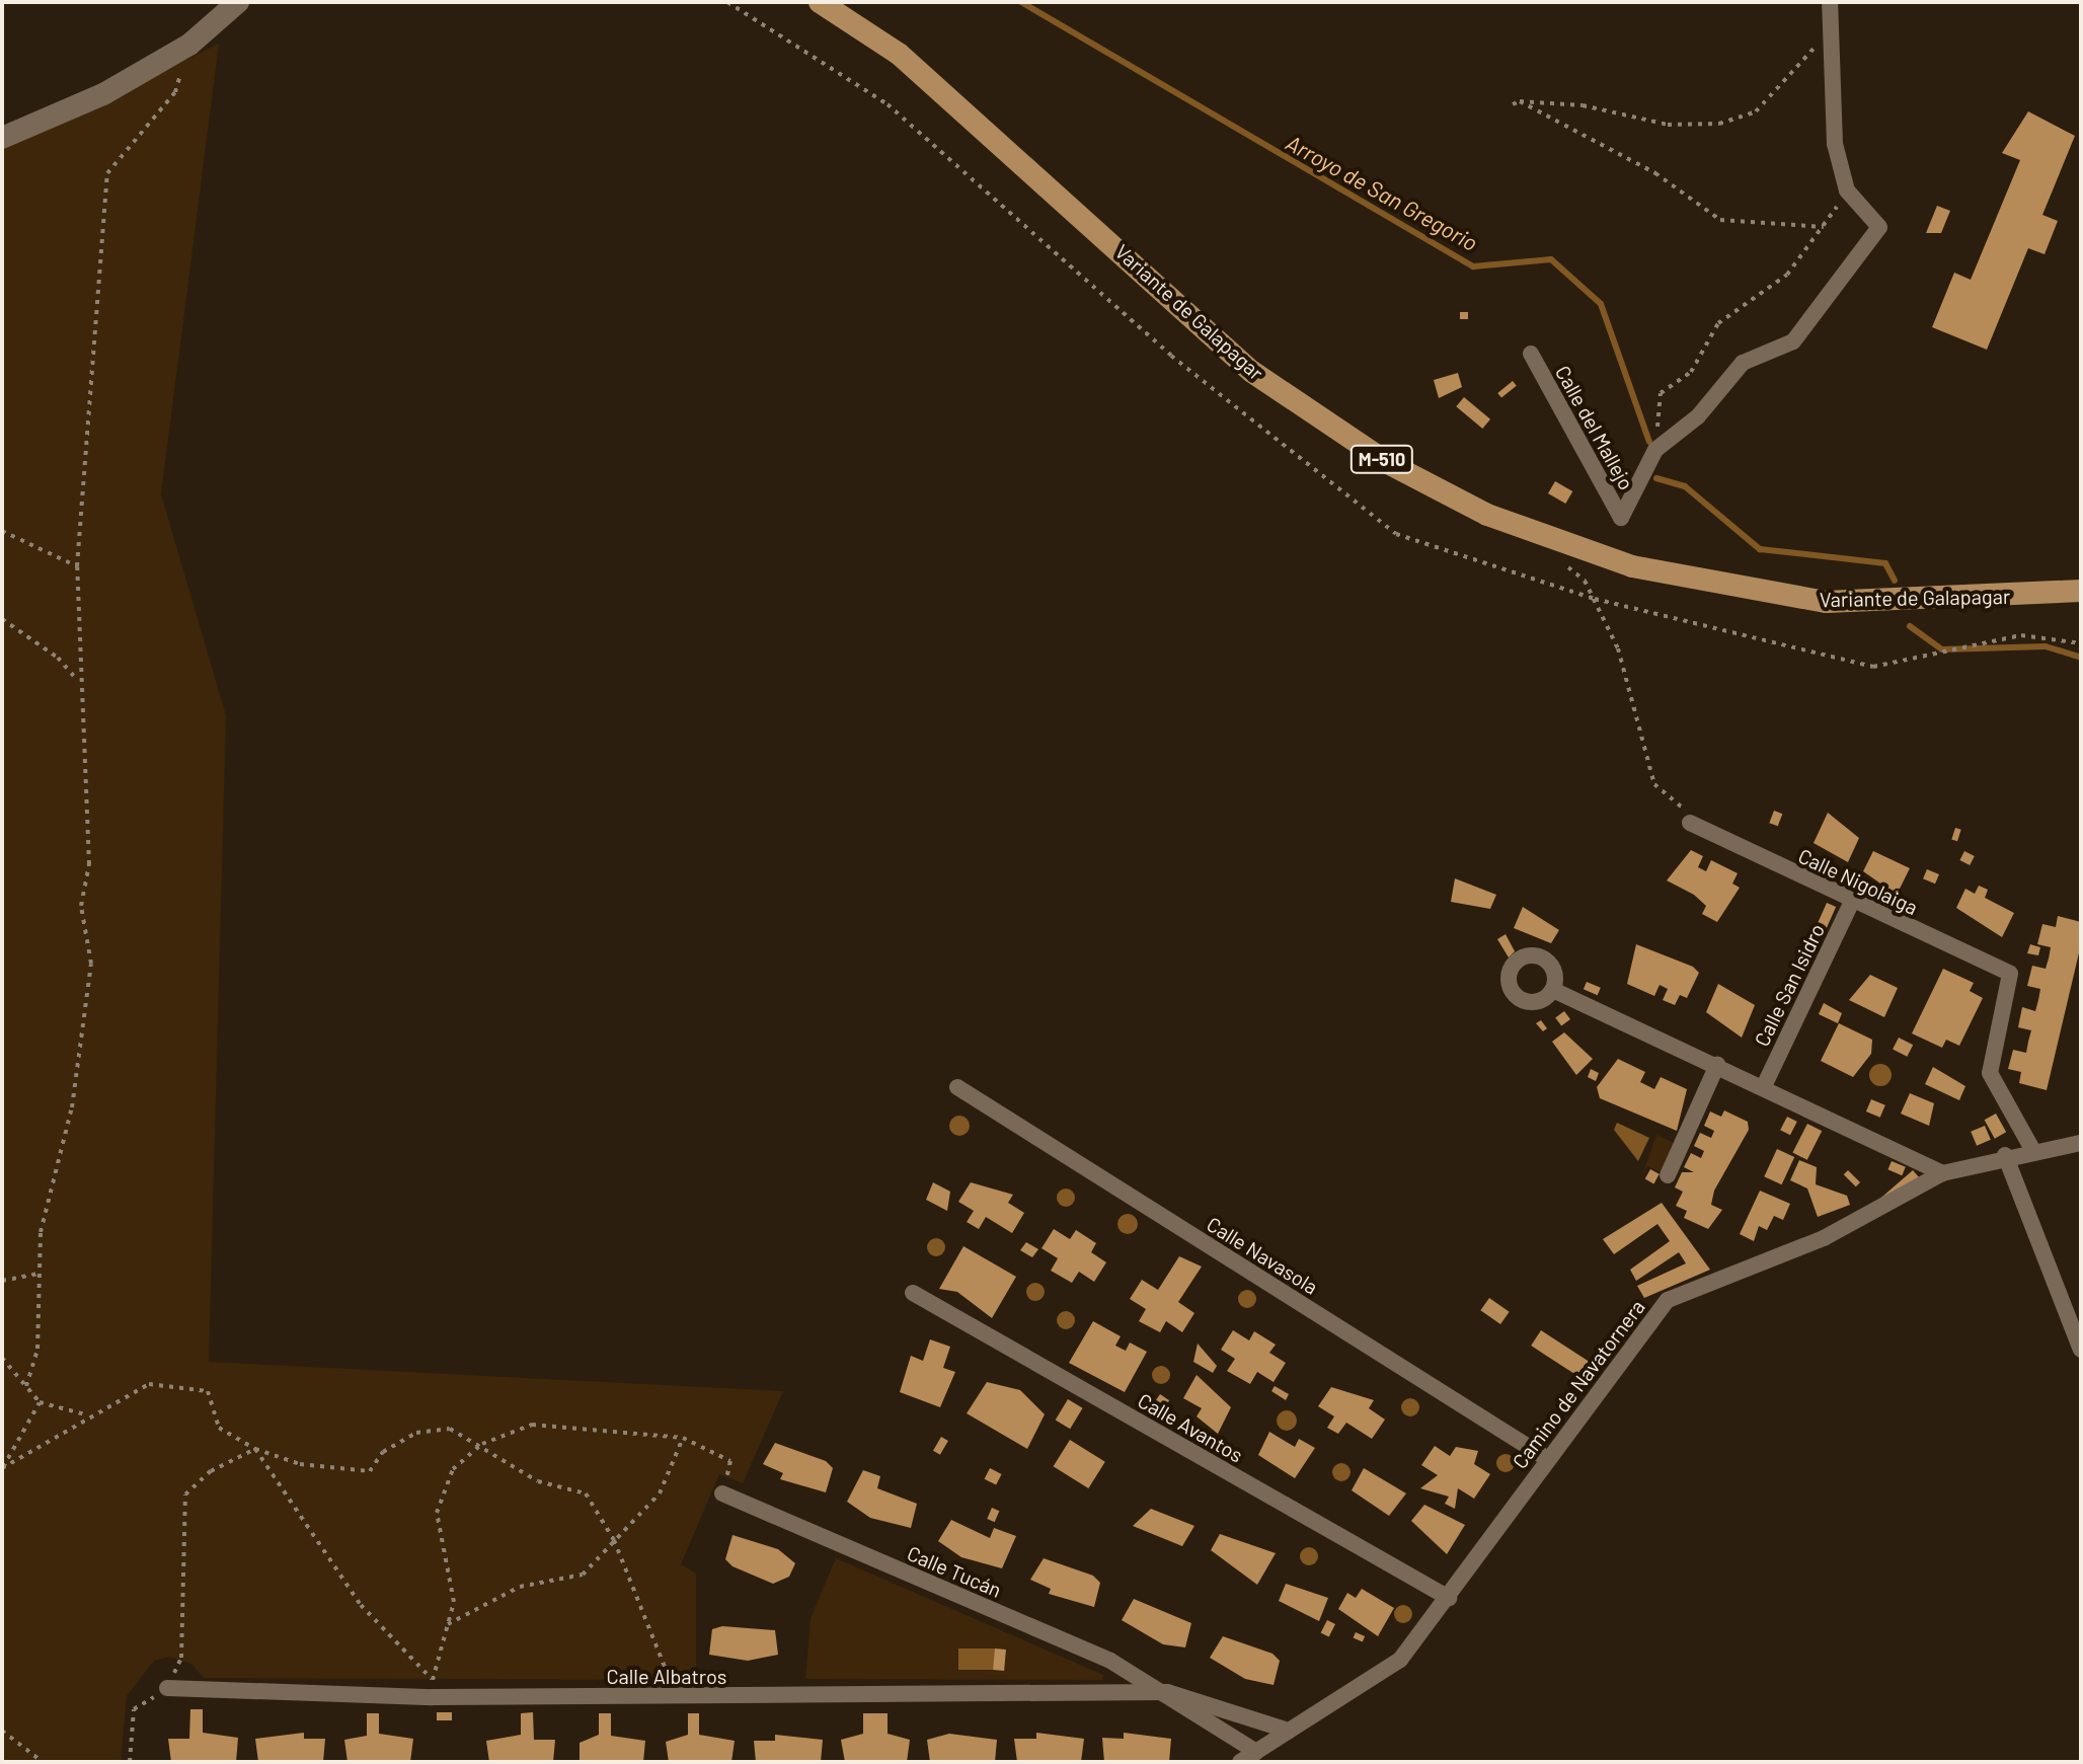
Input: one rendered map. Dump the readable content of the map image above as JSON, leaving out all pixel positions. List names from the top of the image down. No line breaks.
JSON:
{"streets":{"main road":["Variante de Galapagar","M-510"],"street":["Calle del Mallejo","Calle Nigolaiga","Calle San Isidro","Calle Navasola","Camino de Navatornera","Calle Avantos","Calle Tucán","Calle Albatros"]},"crossings":[["Calle Nigolaiga","Calle San Isidro"],["Calle Nigolaiga","Camino de Navatornera"],["Calle Navasola","Camino de Navatornera"],["Camino de Navatornera","Calle Avantos"],["Camino de Navatornera","Calle Tucán"],["Calle Tucán","Calle Albatros"]],"water":["Arroyo de San Gregorio"]}
